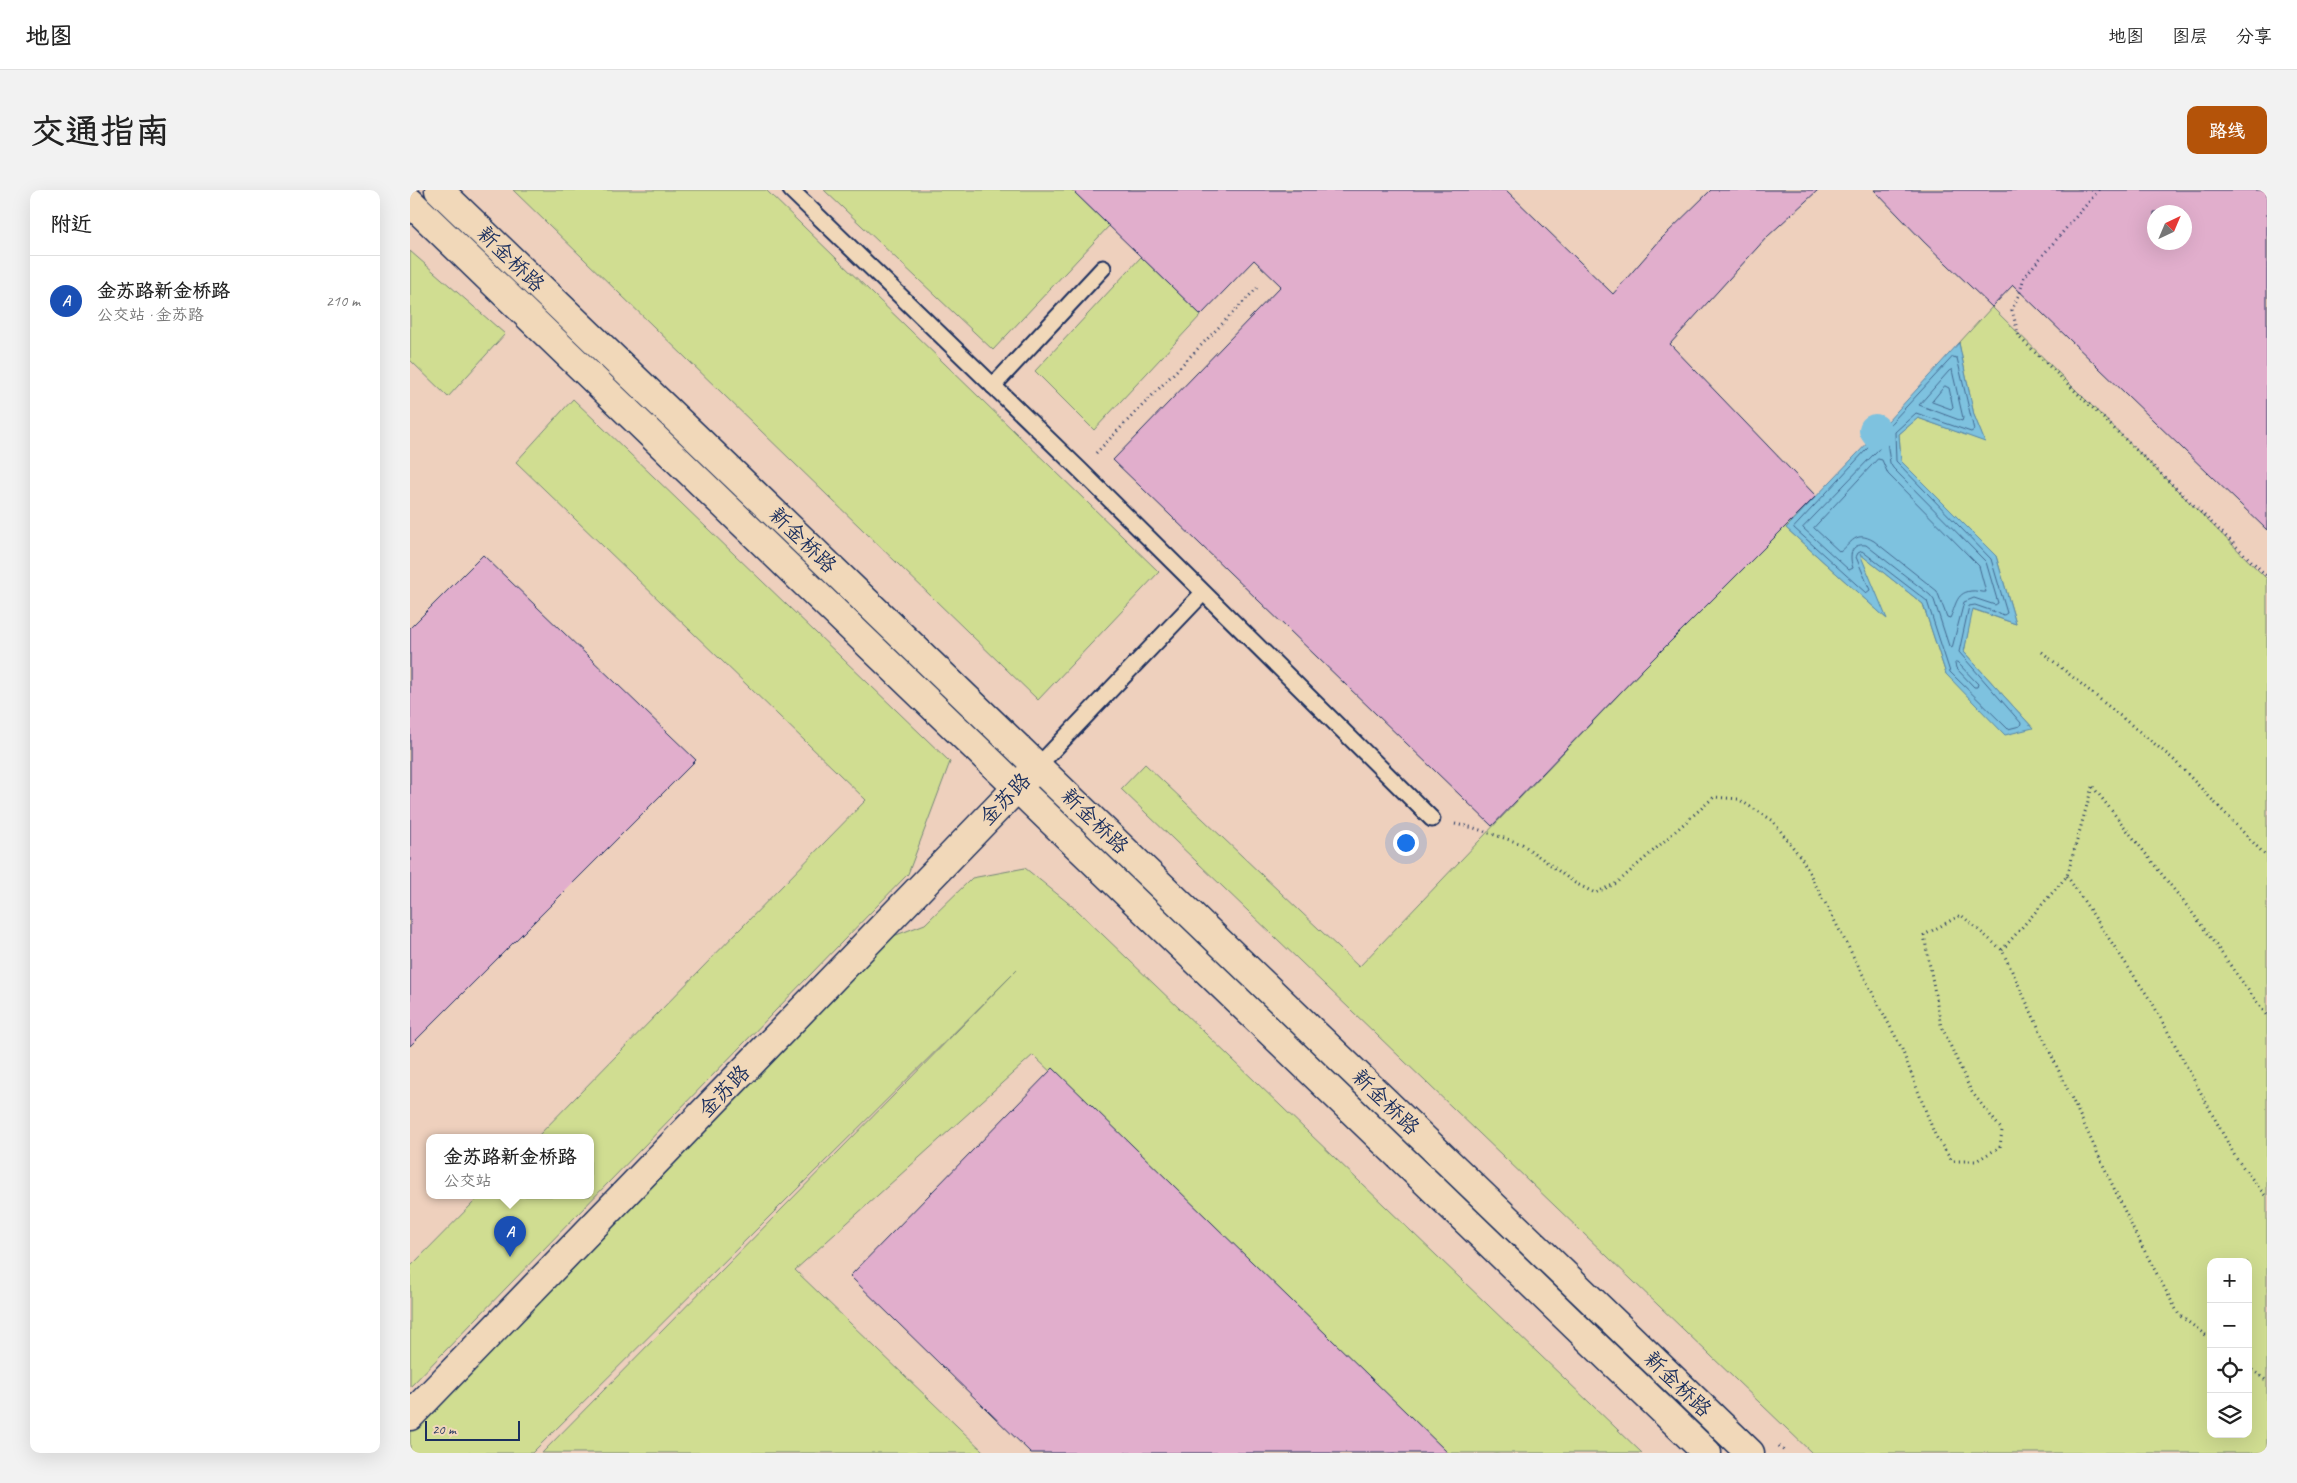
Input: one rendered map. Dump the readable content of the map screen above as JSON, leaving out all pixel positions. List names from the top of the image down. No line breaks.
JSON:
{"streets":{"street":["新金桥路","金苏路"]},"crossings":[["新金桥路","金苏路"]],"scale_bar":"20 m","north":"top right","page":{"header":"地图","nav":["地图","图层","分享"],"buttons":"路线","title":"交通指南","heading":"附近","list":[{"mark":"A","name":"金苏路新金桥路","note":"公交站 · 金苏路","value":"210 m"}],"popup":["金苏路新金桥路","公交站"],"pins":"A","map_buttons":["+","−"],"scale":"20 m"}}
